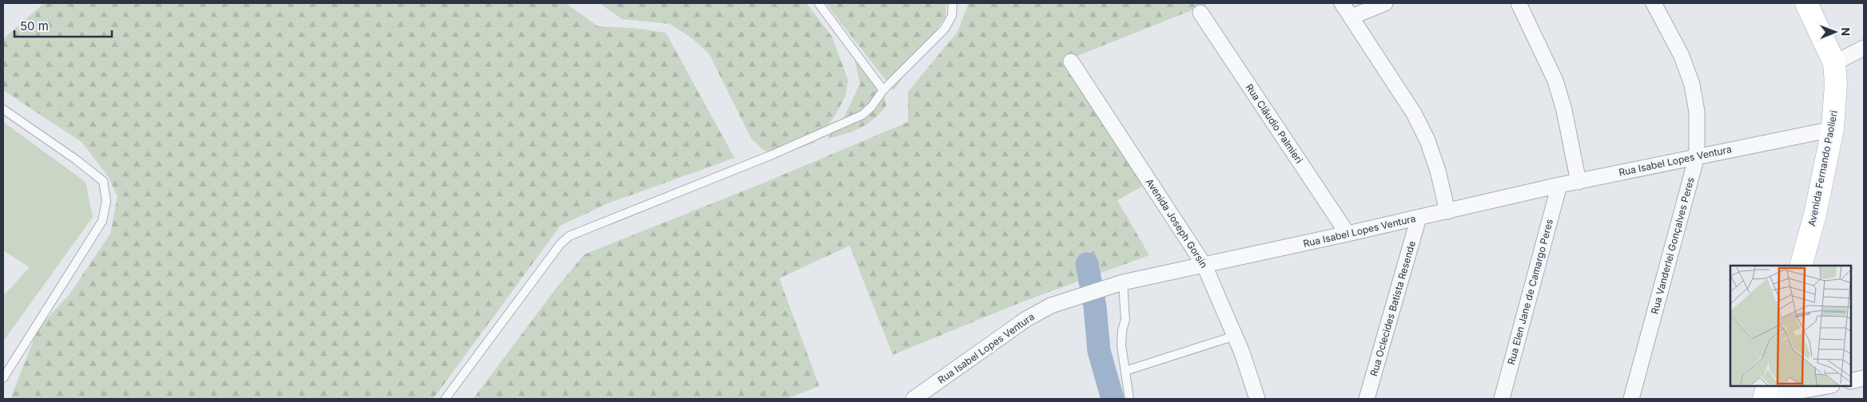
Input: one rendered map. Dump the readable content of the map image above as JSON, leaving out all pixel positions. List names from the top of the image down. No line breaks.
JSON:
{"streets":{"main road":["Avenida Fernando Paolieri"],"street":["Rua Clãudio Palmieri","Rua Isabel Lopes Ventura","Avenida Joseph Gorsin","Rua Vanderlei Gonçalves Peres","Rua Elen Jane de Camargo Peres","Rua Oclecides Batista Resende"]},"crossings":[["Rua Clãudio Palmieri","Rua Isabel Lopes Ventura"],["Rua Isabel Lopes Ventura","Avenida Fernando Paolieri"],["Rua Isabel Lopes Ventura","Avenida Joseph Gorsin"],["Rua Isabel Lopes Ventura","Rua Vanderlei Gonçalves Peres"],["Rua Isabel Lopes Ventura","Rua Elen Jane de Camargo Peres"],["Rua Isabel Lopes Ventura","Rua Oclecides Batista Resende"]],"scale_bar":"50 m","north":"right"}
